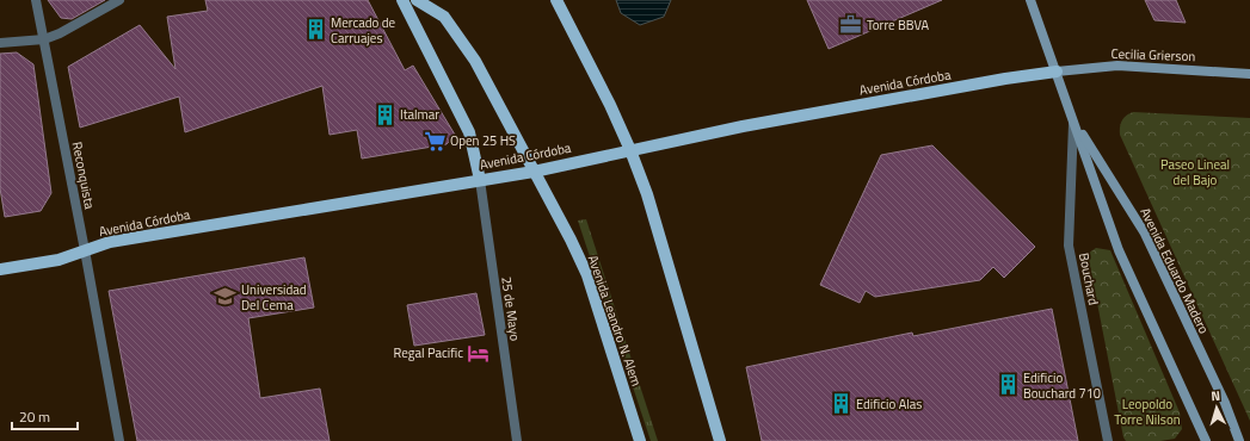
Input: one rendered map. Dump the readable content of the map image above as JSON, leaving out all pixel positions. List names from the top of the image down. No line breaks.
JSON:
{"streets":{"main road":["Cecilia Grierson","Avenida Córdoba","Avenida Eduardo Madero","Avenida Leandro N. Alem"],"street":["Reconquista","Bouchard","25 de Mayo"]},"crossings":[["Cecilia Grierson","Avenida Córdoba"],["Cecilia Grierson","Avenida Eduardo Madero"],["Avenida Córdoba","Reconquista"],["Avenida Córdoba","Avenida Eduardo Madero"],["Avenida Córdoba","25 de Mayo"],["Avenida Córdoba","Avenida Leandro N. Alem"],["Avenida Eduardo Madero","Bouchard"]],"parks":["Paseo Lineal del Bajo","Leopoldo Torre Nilson"],"places":{"office":["Torre BBVA"],"building":["Mercado de Carruajes","Italmar","Edificio Bouchard 710","Edificio Alas"],"supermarket":["Open 25 HS"],"school or university":["Universidad Del Cema"],"hotel":["Regal Pacific"]},"scale_bar":"20 m","north":"top"}
